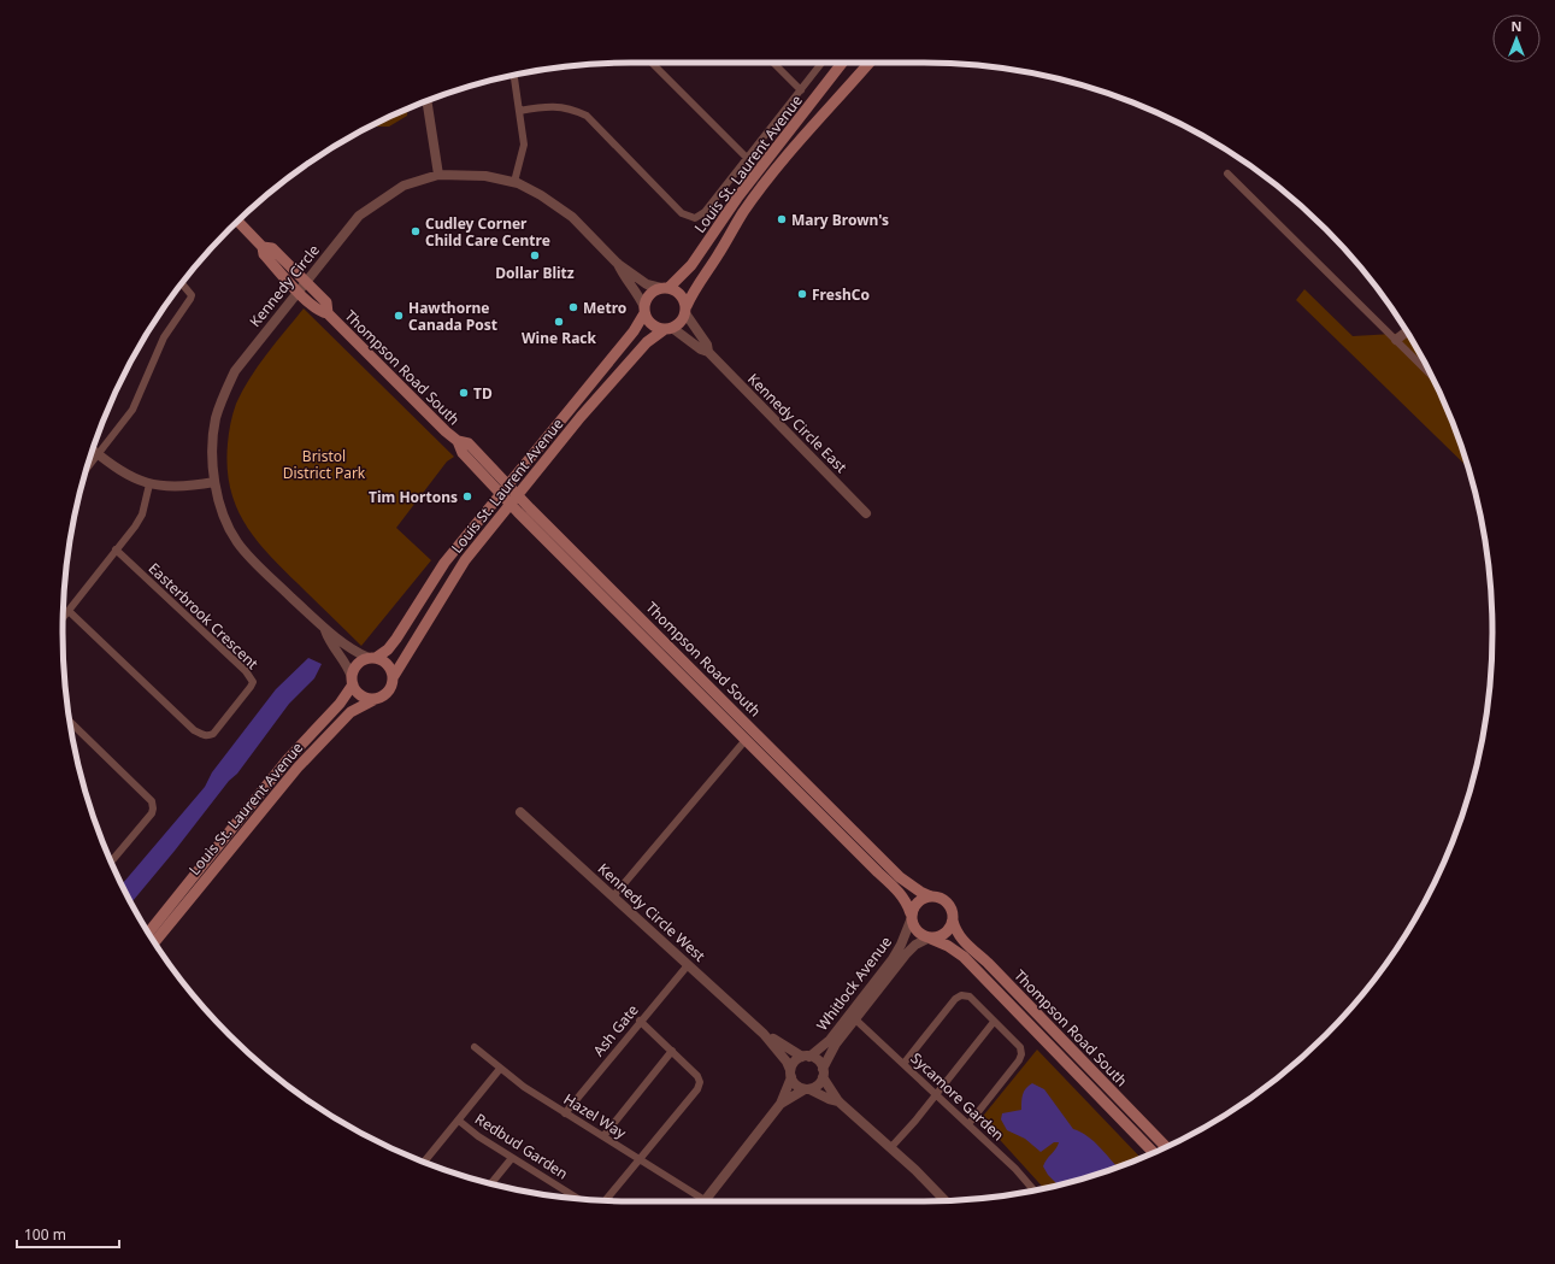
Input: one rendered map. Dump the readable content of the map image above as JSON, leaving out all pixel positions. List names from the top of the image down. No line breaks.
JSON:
{"streets":{"main road":["Louis St. Laurent Avenue","Thompson Road South"],"street":["Kennedy Circle","Kennedy Circle East","Easterbrook Crescent","Kennedy Circle West","Whitlock Avenue","Ash Gate","Sycamore Garden","Hazel Way","Redbud Garden"]},"crossings":[["Louis St. Laurent Avenue","Kennedy Circle"],["Louis St. Laurent Avenue","Thompson Road South"],["Louis St. Laurent Avenue","Kennedy Circle East"],["Kennedy Circle","Thompson Road South"],["Kennedy Circle","Kennedy Circle East"],["Thompson Road South","Whitlock Avenue"],["Kennedy Circle West","Whitlock Avenue"],["Kennedy Circle West","Ash Gate"],["Whitlock Avenue","Sycamore Garden"],["Ash Gate","Hazel Way"]],"parks":["Bristol District Park"],"places":["Mary Brown's","Cudley Corner Child Care Centre","Dollar Blitz","FreshCo","Metro","Hawthorne Canada Post","Wine Rack","TD","Tim Hortons"],"scale_bar":"100 m","north":"top"}
